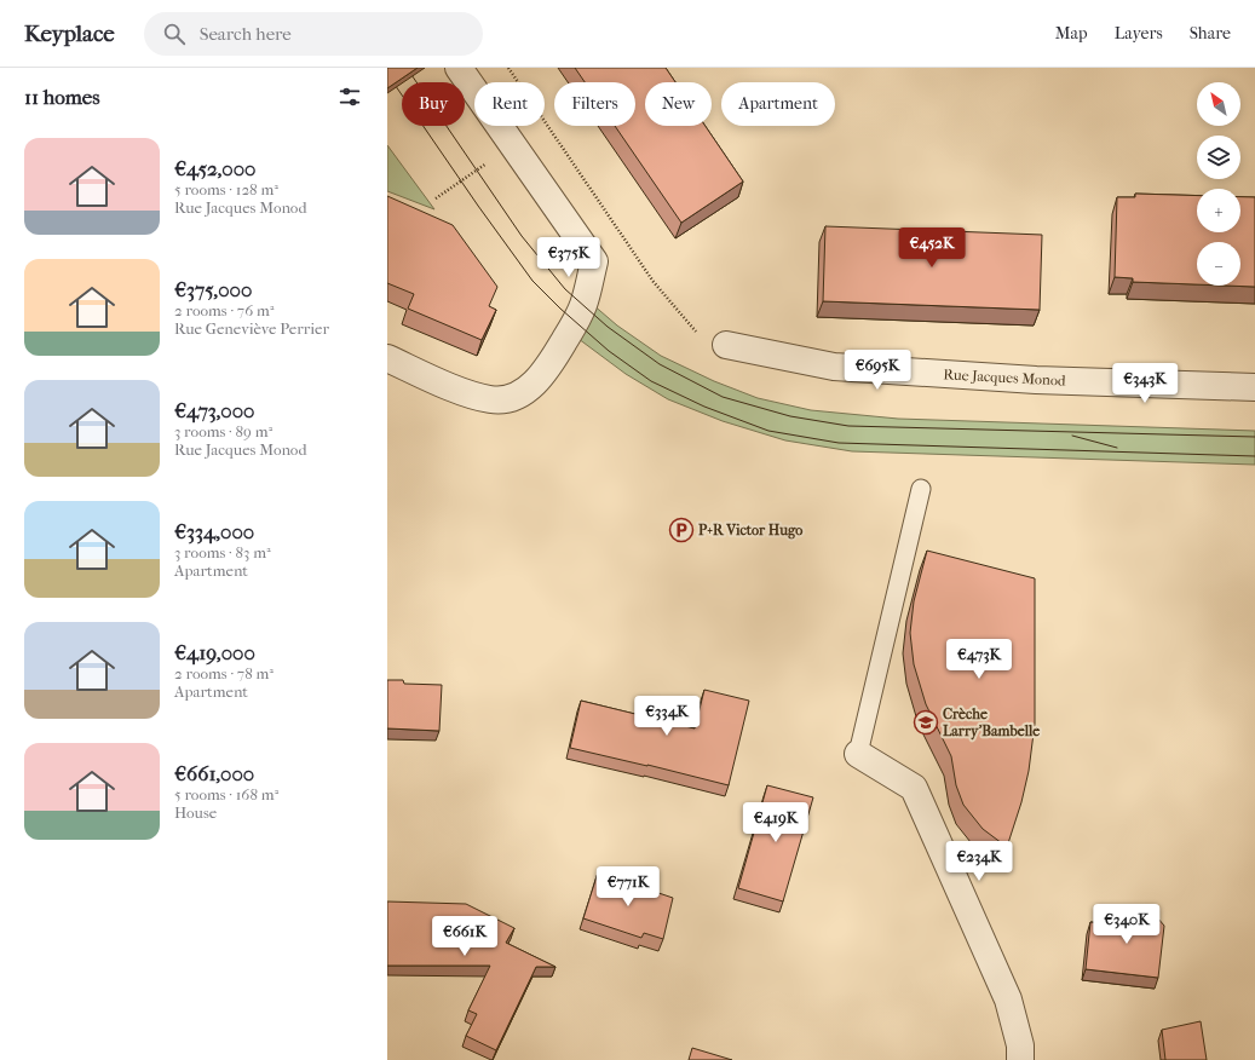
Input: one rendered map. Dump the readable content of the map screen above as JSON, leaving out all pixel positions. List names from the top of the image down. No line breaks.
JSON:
{"streets":{"street":["Rue Jacques Monod"]},"places":{"parking":["P+R Victor Hugo"],"school or university":["Crèche Larry'Bambelle"]},"north":"top left","page":{"header":"Keyplace","search":"Search here","nav":["Map","Layers","Share"],"heading":"11 homes","map_buttons":["+","−"],"chip":["Buy","Rent","Filters","New","Apartment"],"list":[{"name":"€452,000","note":"5 rooms · 128 m² · Rue Jacques Monod"},{"name":"€375,000","note":"2 rooms · 76 m² · Rue Geneviève Perrier"},{"name":"€473,000","note":"3 rooms · 89 m² · Rue Jacques Monod"},{"name":"€334,000","note":"3 rooms · 83 m² · Apartment"},{"name":"€419,000","note":"2 rooms · 78 m² · Apartment"},{"name":"€661,000","note":"5 rooms · 168 m² · House"}],"price":["€452K","€375K","€695K","€343K","€473K","€334K","€419K","€234K","€771K","€340K","€661K"]}}
